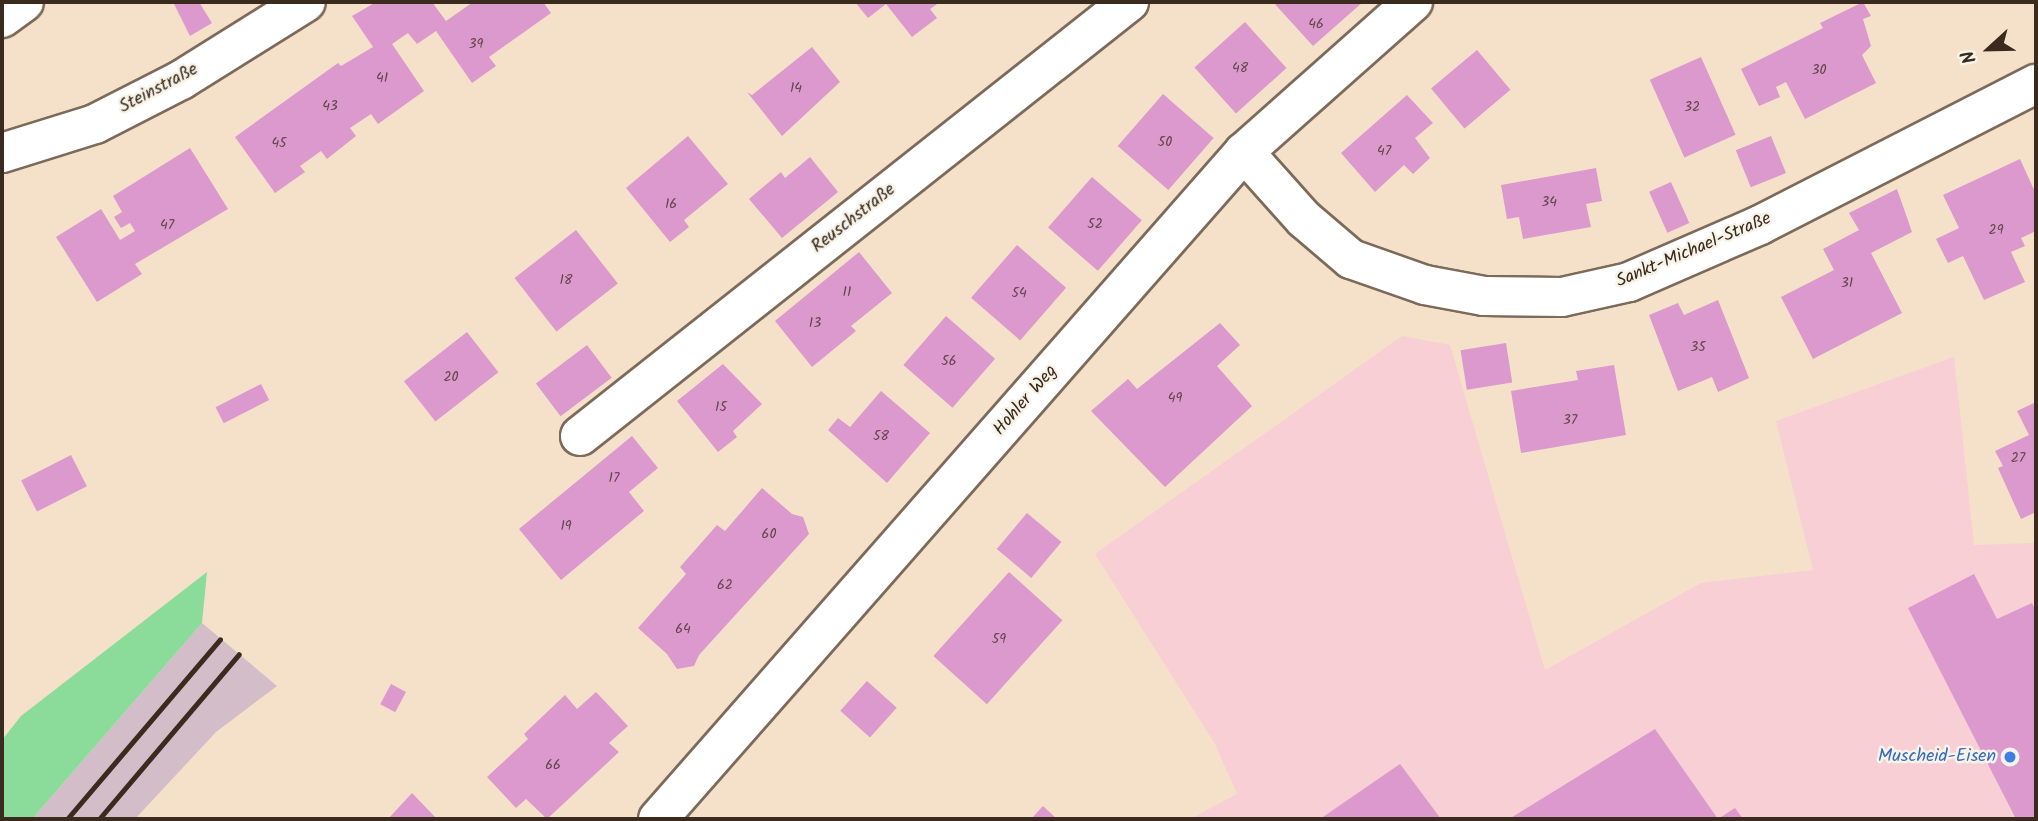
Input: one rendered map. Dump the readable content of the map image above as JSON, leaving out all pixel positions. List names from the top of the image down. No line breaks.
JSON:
{"streets":{"street":["Steinstraße","Reuschstraße","Sankt-Michael-Straße","Hohler Weg"]},"crossings":[["Sankt-Michael-Straße","Hohler Weg"]],"places":["Muscheid-Eisen"],"house_numbers":["46","39","48","30","41","14","43","32","50","45","47","34","16","52","47","29","18","31","11","54","13","35","56","20","49","15","37","58","27","17","19","60","62","64","59","66"],"north":"left"}
